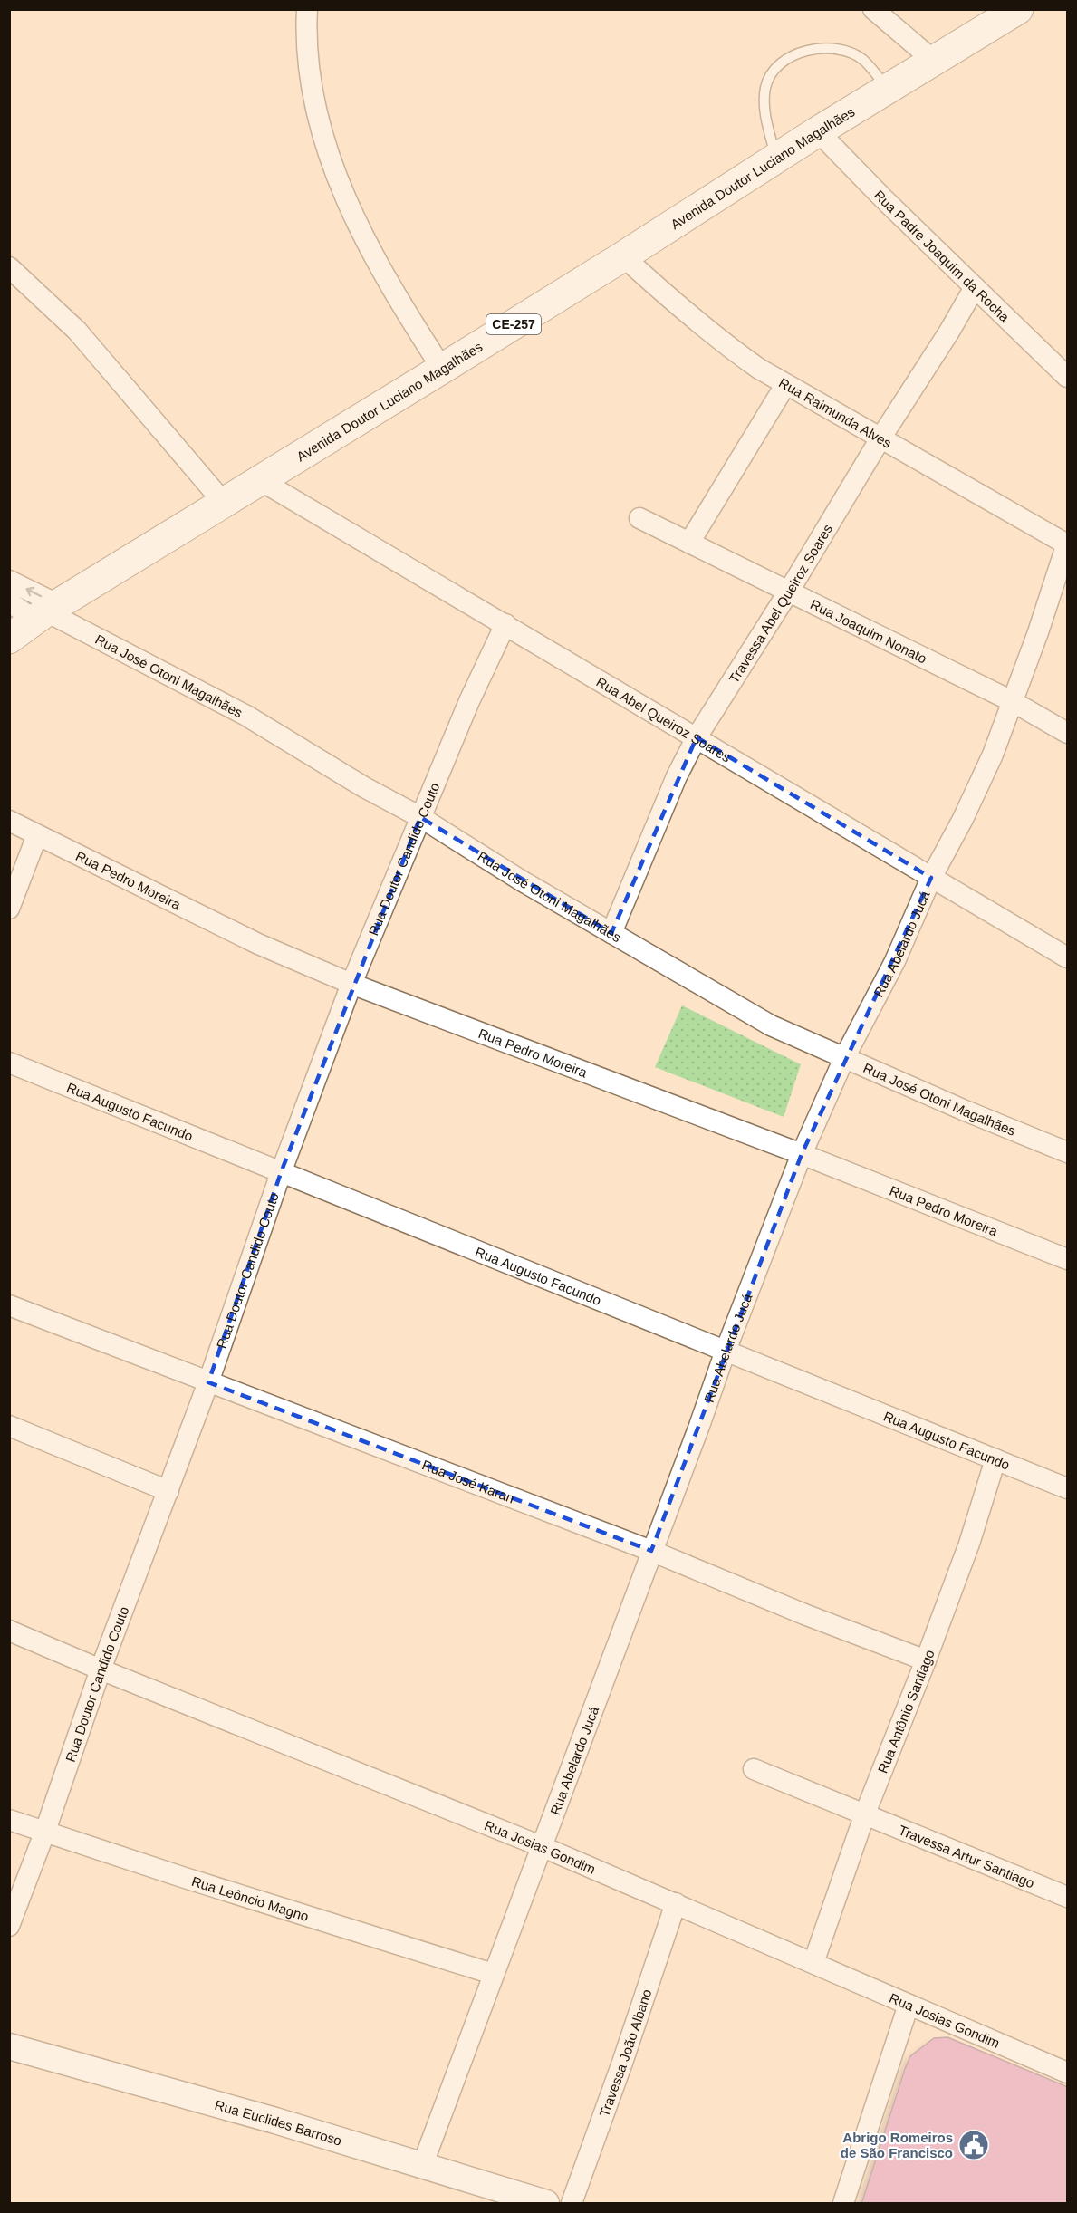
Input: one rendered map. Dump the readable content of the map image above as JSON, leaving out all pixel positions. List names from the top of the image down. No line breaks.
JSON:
{"streets":{"main road":["Avenida Doutor Luciano Magalhães","CE-257"],"street":["Rua Padre Joaquim da Rocha","Rua Raimunda Alves","Travessa Abel Queiroz Soares","Rua Joaquim Nonato","Rua José Otoni Magalhães","Rua Abel Queiroz Soares","Rua Doutor Candido Couto","Rua Pedro Moreira","Rua Abelardo Jucá","Rua Augusto Facundo","Rua José Karan","Rua Antônio Santiago","Rua Josias Gondim","Travessa Artur Santiago","Rua Leôncio Magno","Travessa João Albano","Rua Euclides Barroso"]},"crossings":[["Avenida Doutor Luciano Magalhães","Rua Padre Joaquim da Rocha"],["Avenida Doutor Luciano Magalhães","Rua Raimunda Alves"],["Avenida Doutor Luciano Magalhães","Rua José Otoni Magalhães"],["Avenida Doutor Luciano Magalhães","Rua Abel Queiroz Soares"],["Rua Padre Joaquim da Rocha","Travessa Abel Queiroz Soares"],["Rua Raimunda Alves","Travessa Abel Queiroz Soares"],["Rua Raimunda Alves","Rua Abelardo Jucá"],["Travessa Abel Queiroz Soares","Rua Joaquim Nonato"],["Travessa Abel Queiroz Soares","Rua José Otoni Magalhães"],["Travessa Abel Queiroz Soares","Rua Abel Queiroz Soares"],["Rua Joaquim Nonato","Rua Abelardo Jucá"],["Rua José Otoni Magalhães","Rua Doutor Candido Couto"],["Rua José Otoni Magalhães","Rua Abelardo Jucá"],["Rua Abel Queiroz Soares","Rua Doutor Candido Couto"],["Rua Abel Queiroz Soares","Rua Abelardo Jucá"],["Rua Doutor Candido Couto","Rua Pedro Moreira"],["Rua Doutor Candido Couto","Rua Augusto Facundo"],["Rua Doutor Candido Couto","Rua José Karan"],["Rua Doutor Candido Couto","Rua Josias Gondim"],["Rua Doutor Candido Couto","Rua Leôncio Magno"],["Rua Pedro Moreira","Rua Abelardo Jucá"],["Rua Abelardo Jucá","Rua Augusto Facundo"],["Rua Abelardo Jucá","Rua José Karan"],["Rua Abelardo Jucá","Rua Josias Gondim"],["Rua Abelardo Jucá","Rua Leôncio Magno"],["Rua Abelardo Jucá","Rua Euclides Barroso"],["Rua Augusto Facundo","Rua Antônio Santiago"],["Rua José Karan","Rua Antônio Santiago"],["Rua Antônio Santiago","Rua Josias Gondim"],["Rua Antônio Santiago","Travessa Artur Santiago"],["Rua Josias Gondim","Travessa João Albano"]],"places":{"public building":["Abrigo Romeiros de São Francisco"]}}
